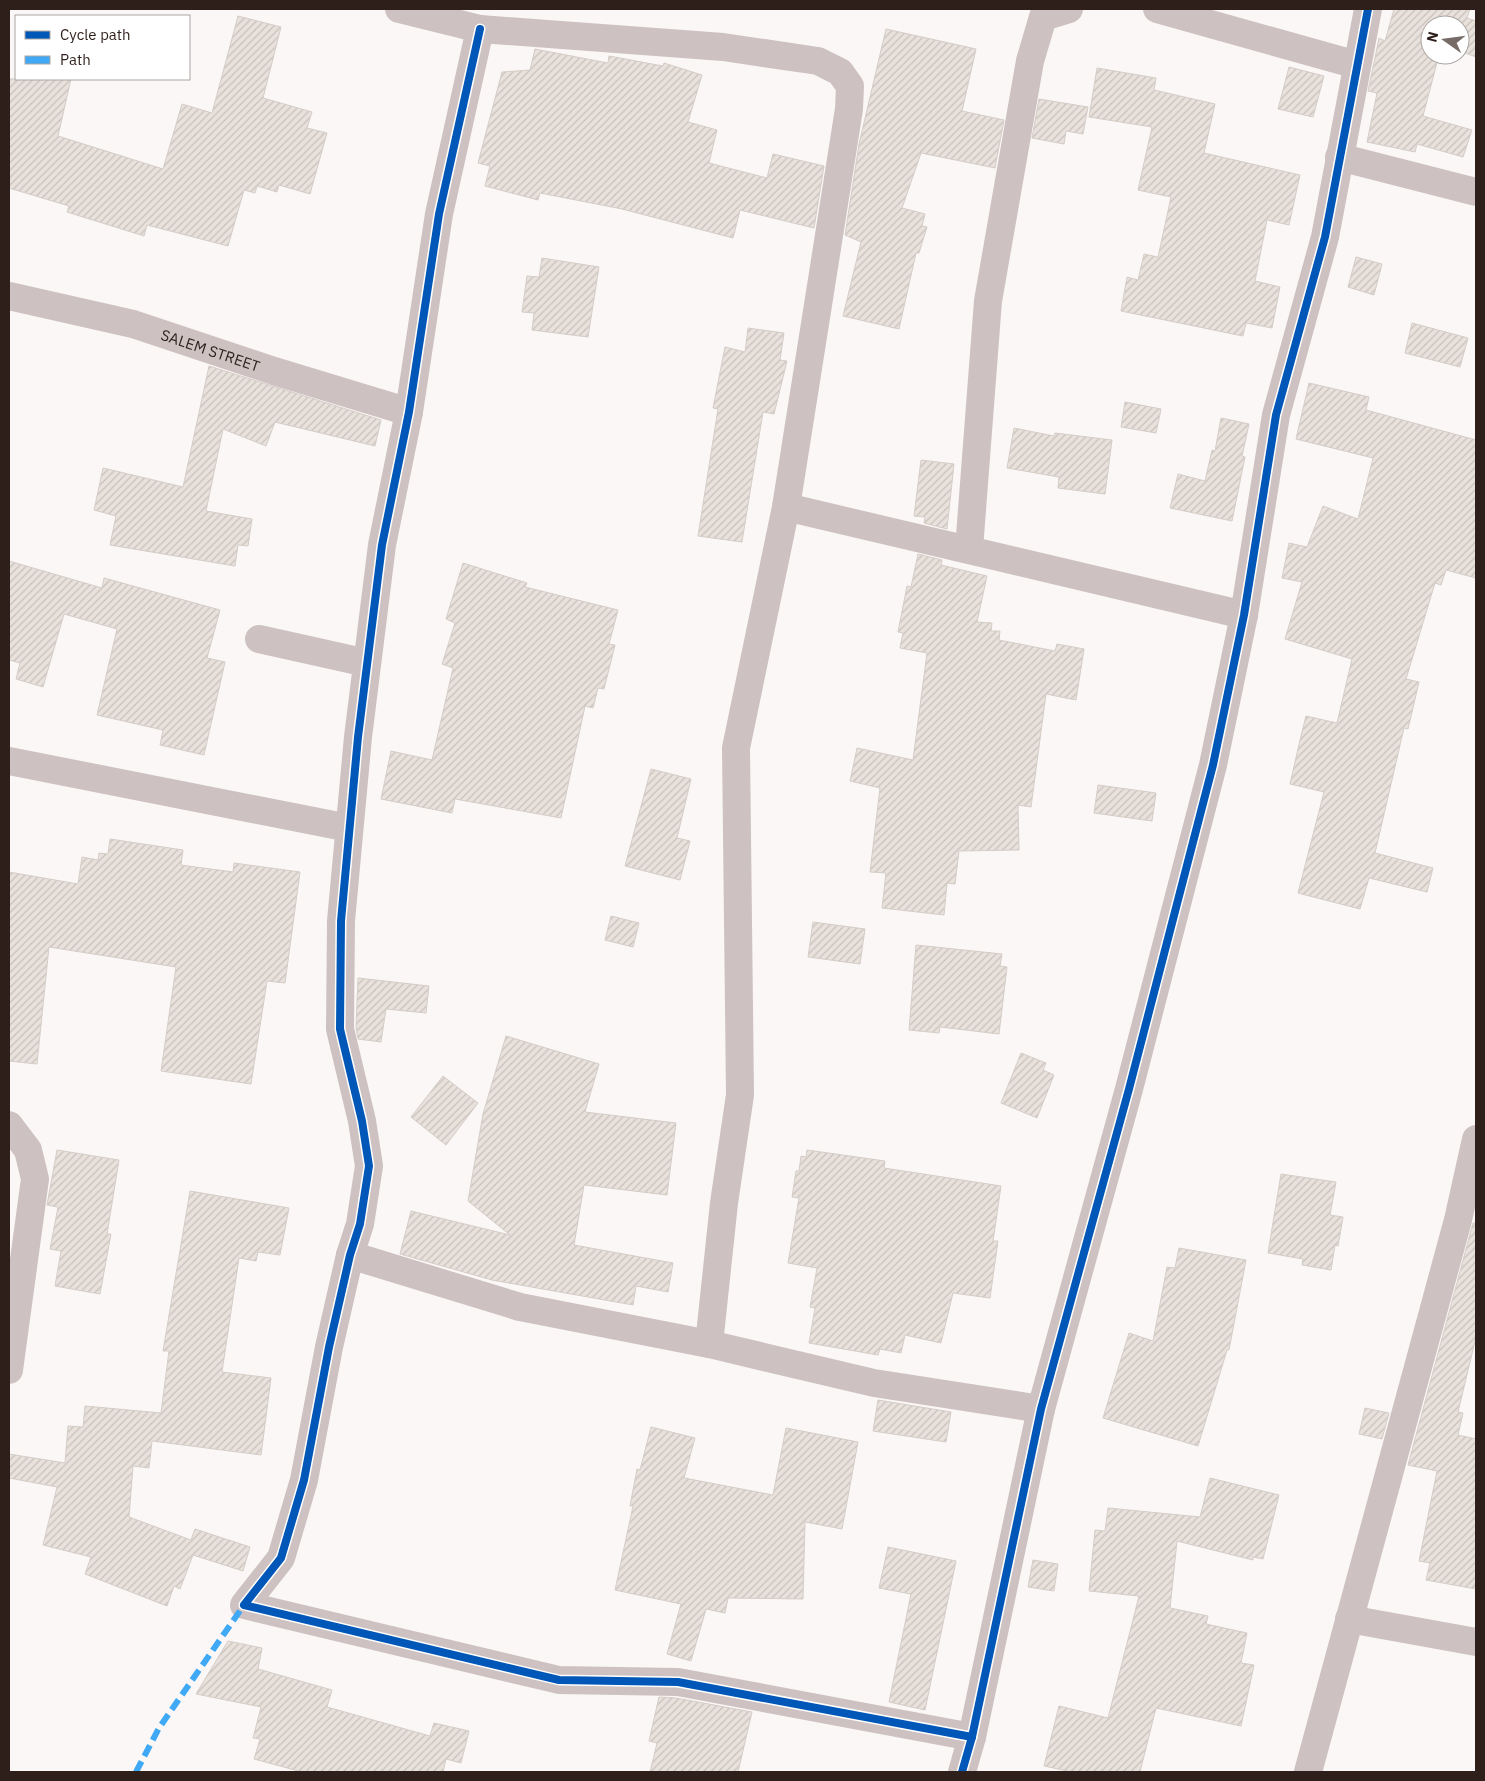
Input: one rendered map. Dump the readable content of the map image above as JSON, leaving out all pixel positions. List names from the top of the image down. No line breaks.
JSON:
{"streets":{"street":["SALEM STREET"]},"legend":["Cycle path","Path"],"north":"left"}
